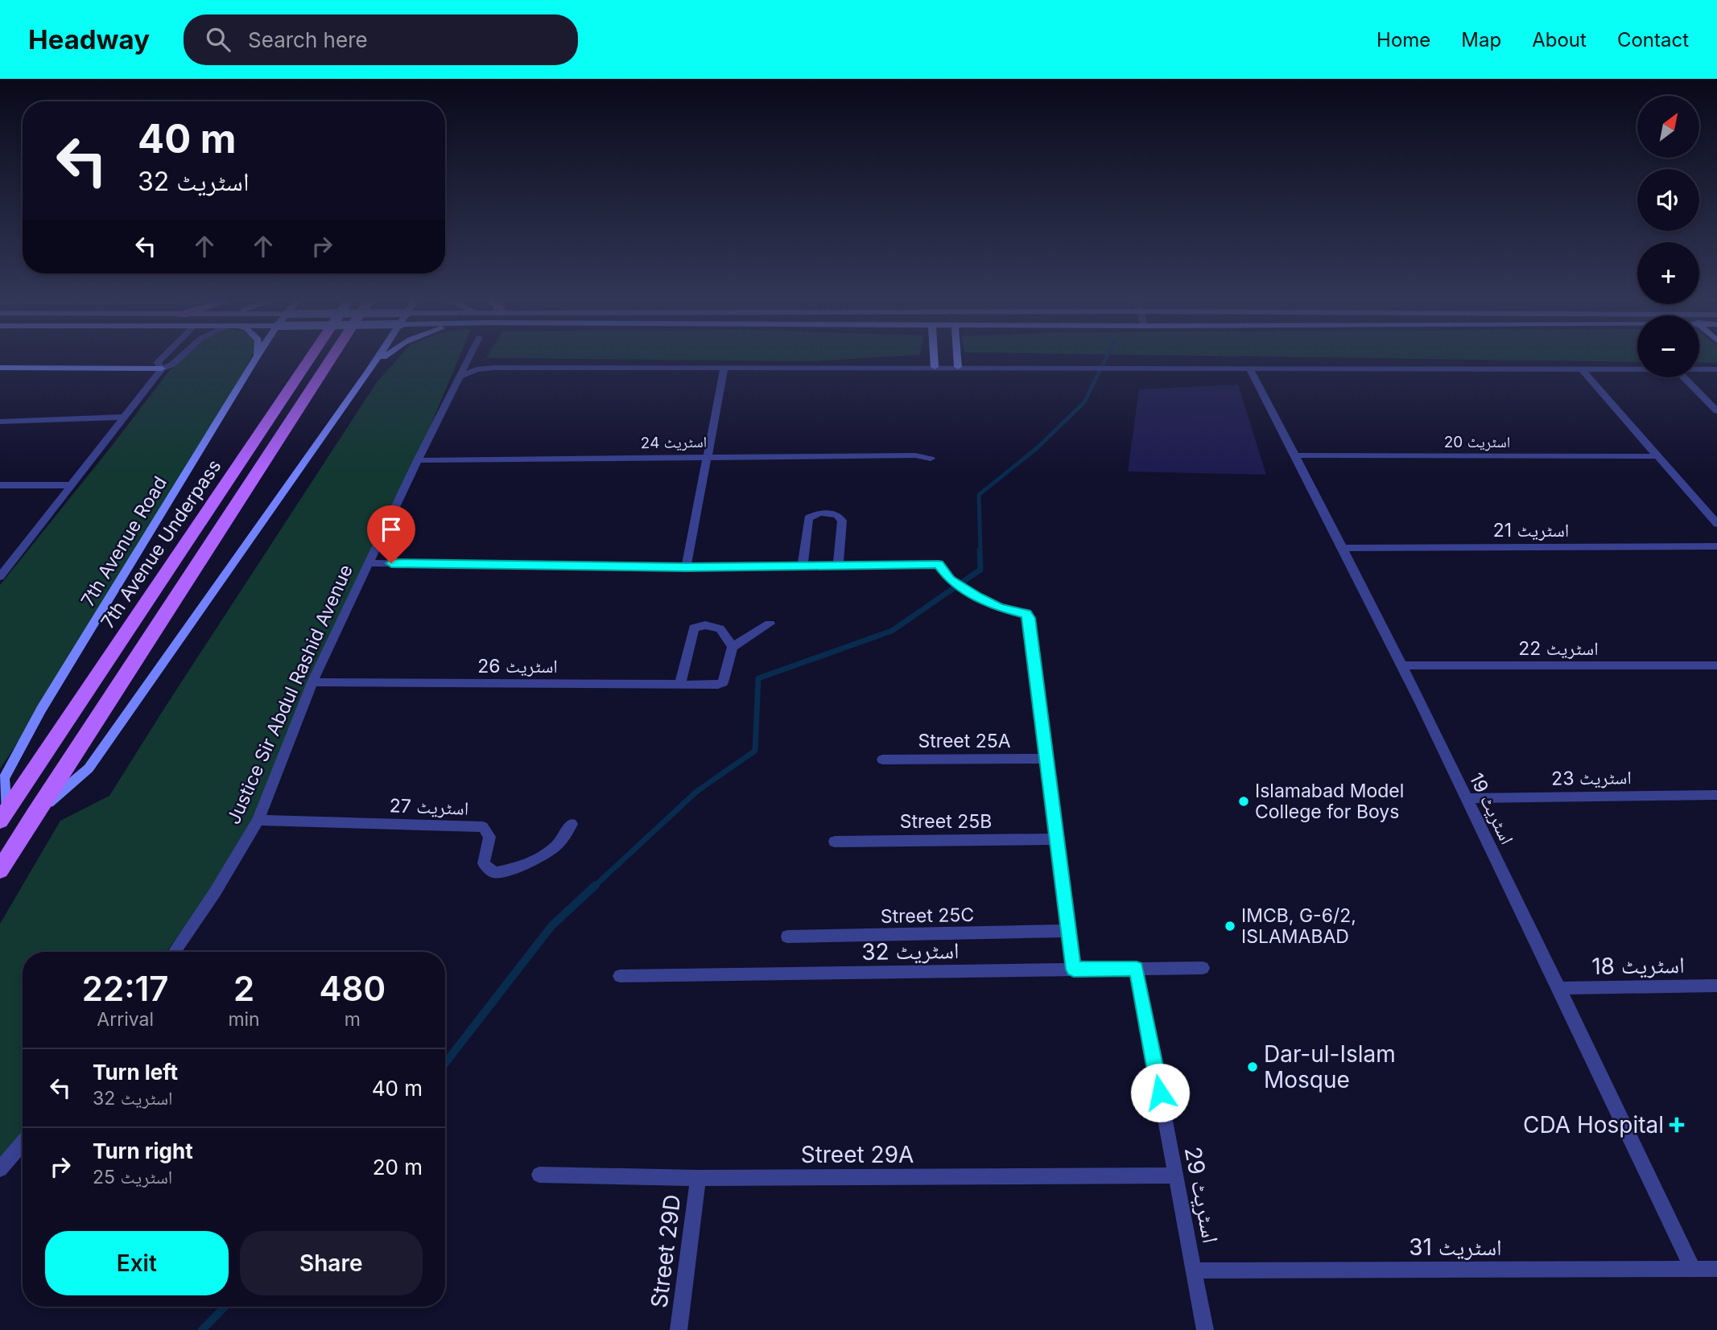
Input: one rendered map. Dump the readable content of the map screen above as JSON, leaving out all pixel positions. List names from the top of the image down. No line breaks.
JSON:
{"streets":{"main road":["7th Avenue Road","7th Avenue Underpass"],"street":["اسٹریٹ 20","اسٹریٹ 24","اسٹریٹ 21","اسٹریٹ 22","اسٹریٹ 26","Justice Sir Abdul Rashid Avenue","Street 25A","اسٹریٹ 23","اسٹریٹ 27","اسٹریٹ 19","Street 25B","Street 25C","اسٹریٹ 32","اسٹریٹ 18","Street 29A","اسٹریٹ 29","اسٹریٹ 31","Street 29D"]},"crossings":[["اسٹریٹ 20","اسٹریٹ 19"],["اسٹریٹ 24","Justice Sir Abdul Rashid Avenue"],["اسٹریٹ 21","اسٹریٹ 19"],["7th Avenue Road","7th Avenue Underpass"],["اسٹریٹ 22","اسٹریٹ 19"],["اسٹریٹ 26","Justice Sir Abdul Rashid Avenue"],["Justice Sir Abdul Rashid Avenue","اسٹریٹ 27"],["اسٹریٹ 23","اسٹریٹ 19"],["اسٹریٹ 19","اسٹریٹ 18"],["اسٹریٹ 19","اسٹریٹ 31"],["اسٹریٹ 32","اسٹریٹ 29"],["Street 29A","اسٹریٹ 29"],["Street 29A","Street 29D"],["اسٹریٹ 29","اسٹریٹ 31"]],"places":{"other":["Islamabad Model College for Boys","IMCB, G-6/2, ISLAMABAD","Dar-ul-Islam Mosque"],"health":["CDA Hospital"]},"north":"top right","page":{"header":"Headway","search":"Search here","nav":["Home","Map","About","Contact"],"map_buttons":["+","−"],"turn":["40 m","اسٹریٹ 32"],"eta":["22:17","Arrival","2","min","480","m"],"list":[{"name":"Turn left","note":"اسٹریٹ 32","value":"40 m"},{"name":"Turn right","note":"اسٹریٹ 25","value":"20 m"}],"buttons":["Exit","Share"]}}
